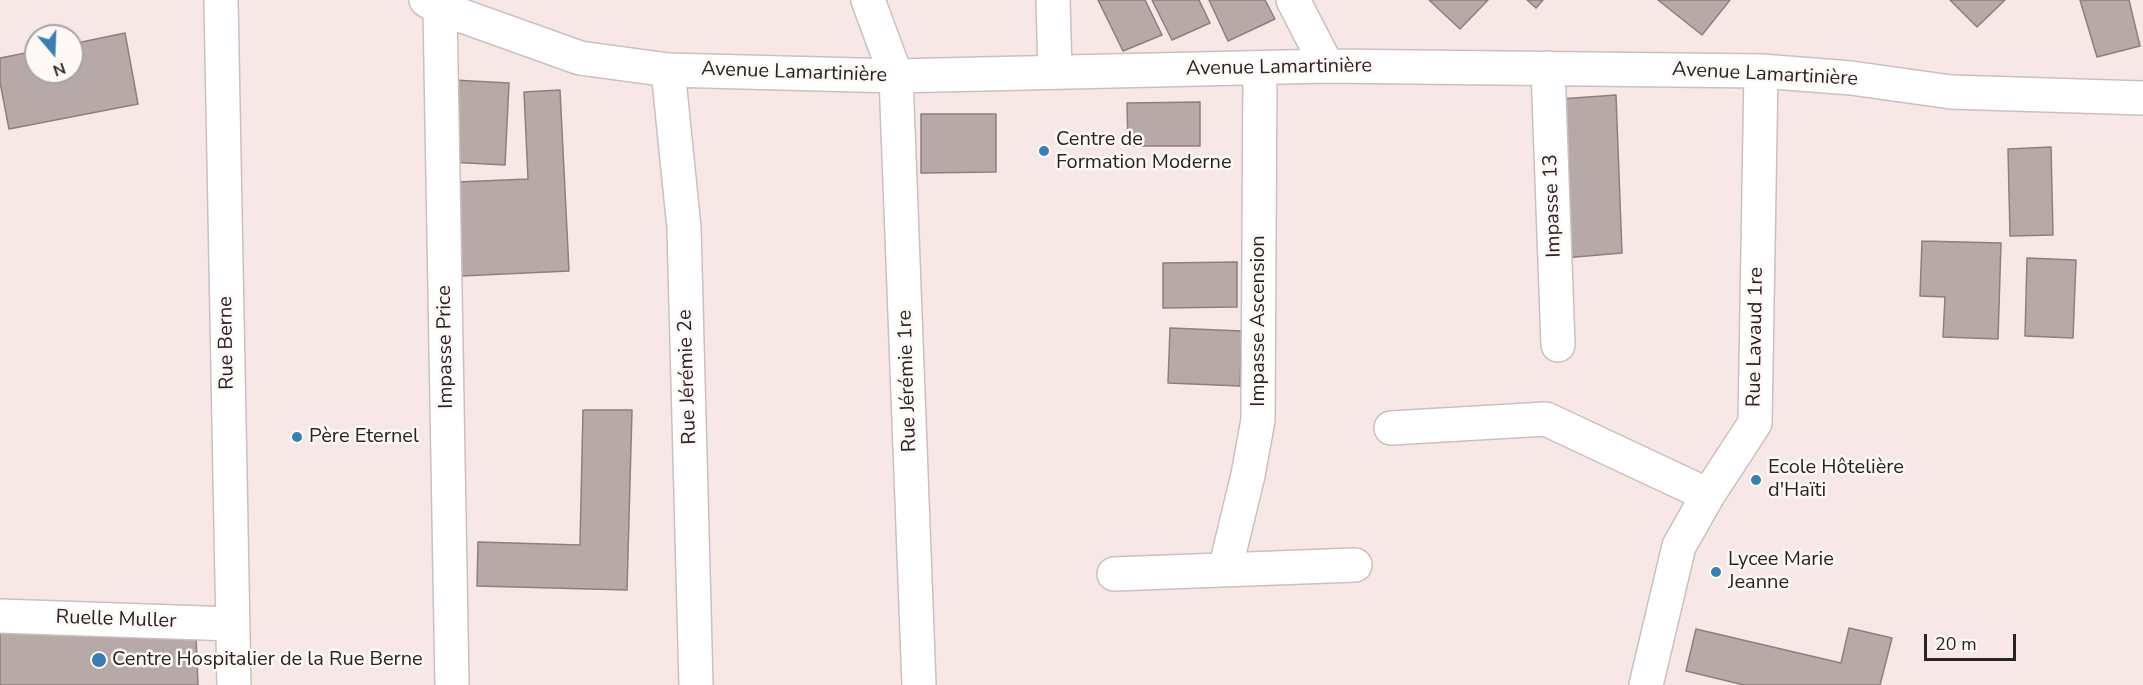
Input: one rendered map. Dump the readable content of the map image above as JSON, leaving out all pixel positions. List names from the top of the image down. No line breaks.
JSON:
{"streets":{"street":["Avenue Lamartinière","Impasse 13","Impasse Ascension","Rue Lavaud 1re","Rue Berne","Impasse Price","Rue Jérémie 2e","Rue Jérémie 1re","Ruelle Muller"]},"crossings":[["Avenue Lamartinière","Impasse 13"],["Avenue Lamartinière","Impasse Ascension"],["Avenue Lamartinière","Rue Lavaud 1re"],["Avenue Lamartinière","Impasse Price"],["Avenue Lamartinière","Rue Jérémie 2e"],["Avenue Lamartinière","Rue Jérémie 1re"],["Rue Berne","Ruelle Muller"]],"places":["Centre de Formation Moderne","Père Eternel","Ecole Hôtelière d'Haïti","Lycee Marie Jeanne","Centre Hospitalier de la Rue Berne"],"scale_bar":"20 m","north":"bottom"}
